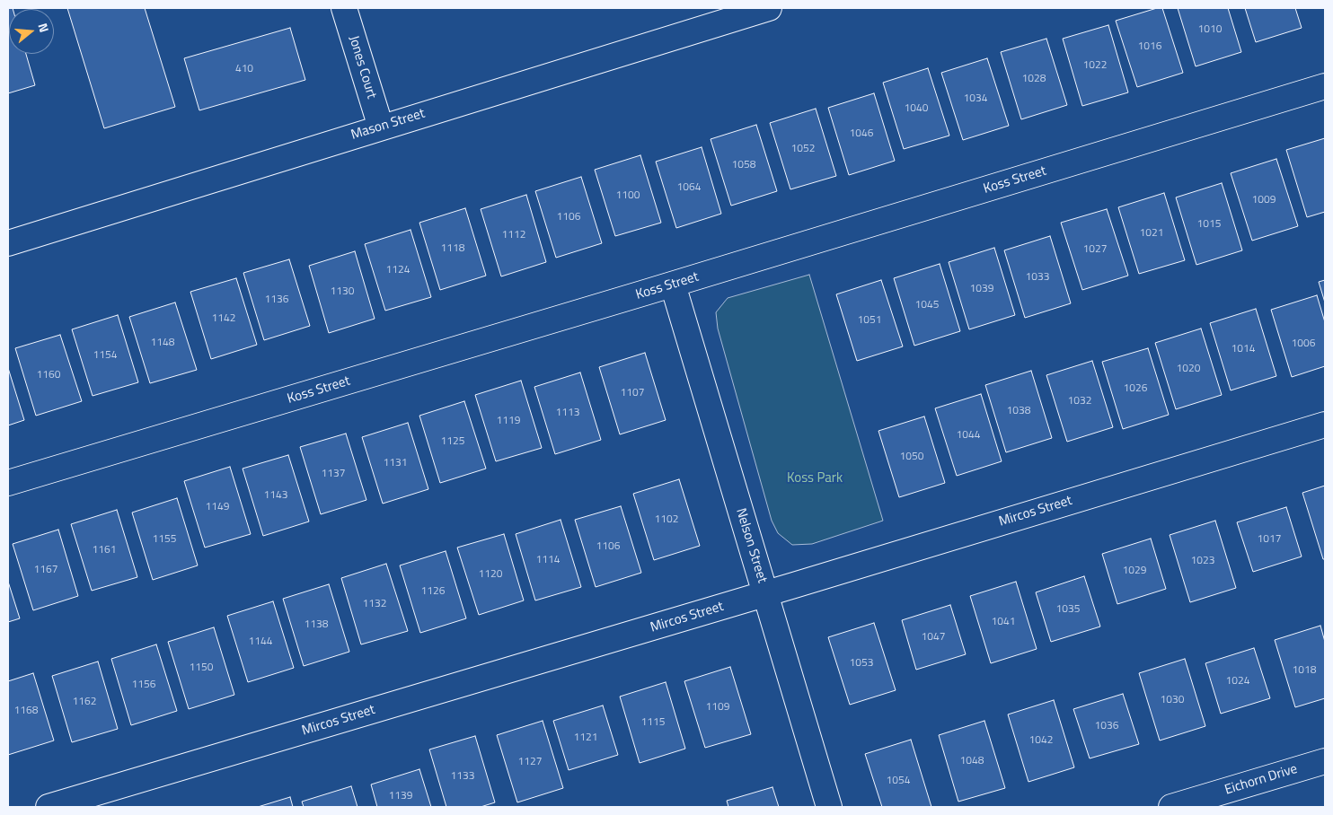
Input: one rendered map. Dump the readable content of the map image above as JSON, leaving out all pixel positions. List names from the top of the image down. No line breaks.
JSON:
{"streets":{"street":["Jones Court","Mason Street","Koss Street","Mircos Street","Nelson Street","Eichorn Drive"]},"crossings":[["Jones Court","Mason Street"],["Koss Street","Nelson Street"],["Mircos Street","Nelson Street"]],"parks":["Koss Park"],"house_numbers":["1010","1016","1022","410","1028","1034","1040","1046","1052","1058","1064","1100","1009","1106","1015","1021","1112","1118","1027","1124","1033","1039","1130","1136","1045","1142","1051","1148","1006","1014","1154","1020","1160","1026","1107","1032","1038","1113","1119","1044","1125","1050","1131","1137","1143","1149","1102","1155","1017","1106","1161","1114","1023","1167","1029","1120","1126","1132","1035","1041","1138","1047","1144","1053","1150","1018","1024","1156","1030","1162","1109","1168","1115","1036","1121","1042","1048","1127","1133","1054","1139"],"north":"right"}
